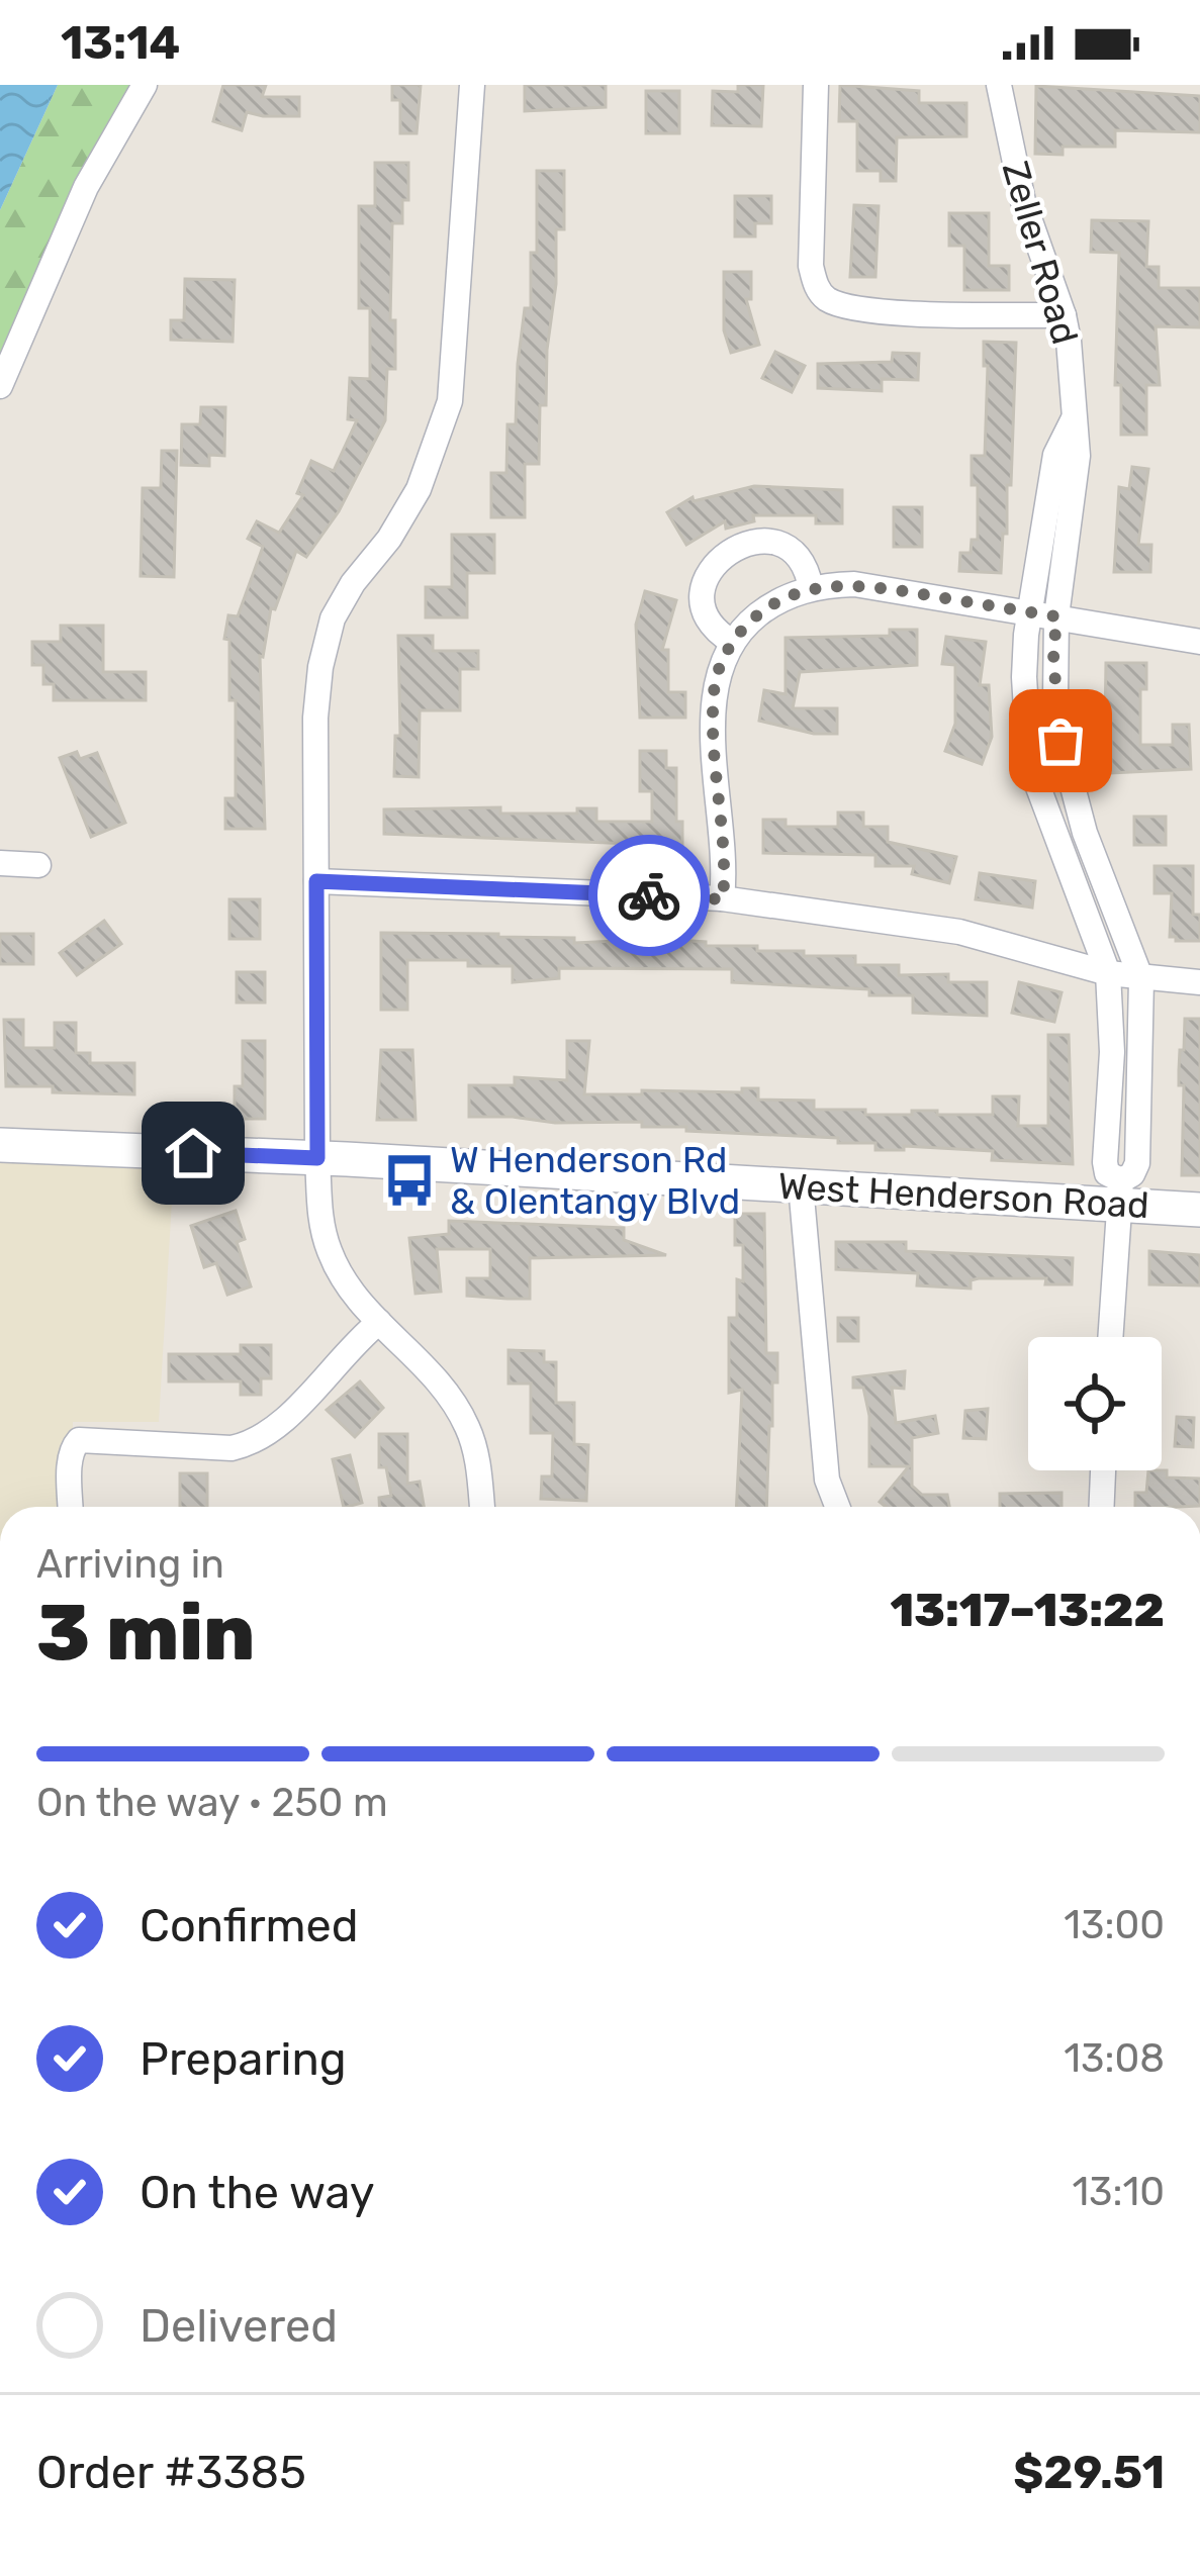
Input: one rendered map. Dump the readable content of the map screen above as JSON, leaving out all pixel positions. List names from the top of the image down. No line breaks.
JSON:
{"streets":{"main road":["West Henderson Road"],"street":["Zeller Road"]},"crossings":[["Zeller Road","West Henderson Road"]],"places":{"bus stop":["W Henderson Rd & Olentangy Blvd"]},"page":{"status":"13:14","heading":["3 min","Arriving in","13:17–13:22"],"panel":["Order #3385","$29.51"],"bar":"On the way · 250 m","list":[["Confirmed","13:00"],["Preparing","13:08"],["On the way","13:10"],"Delivered"]}}
